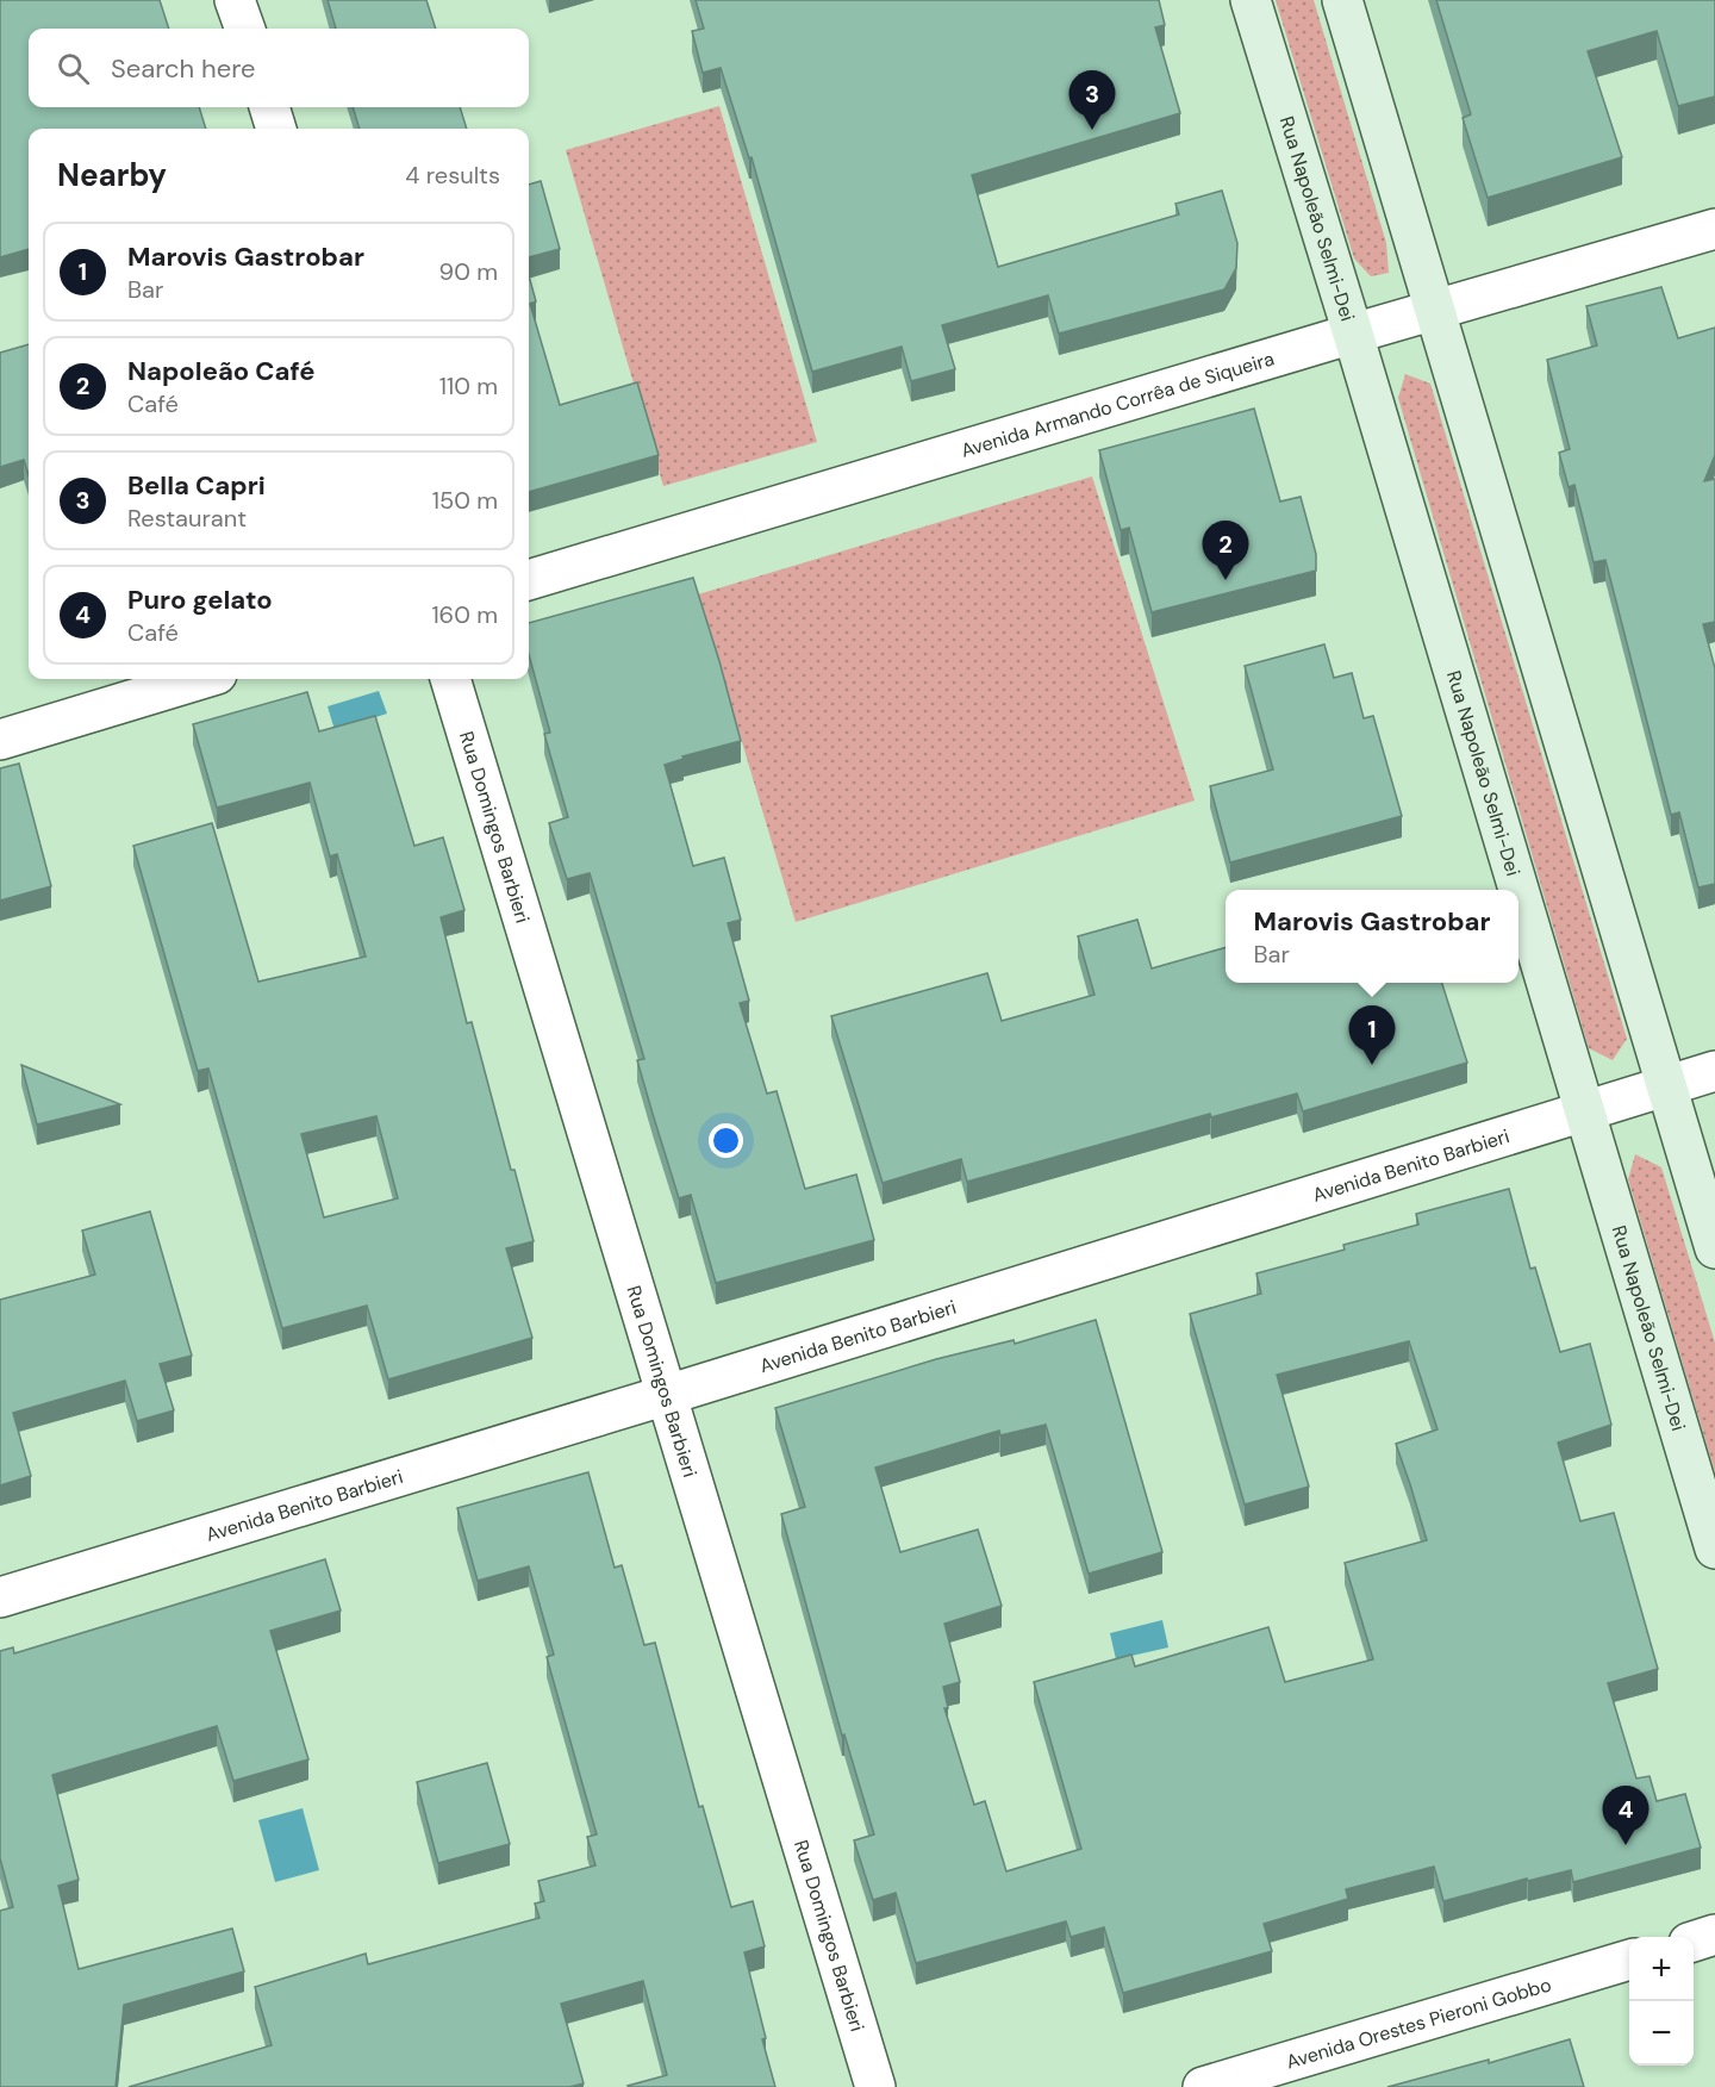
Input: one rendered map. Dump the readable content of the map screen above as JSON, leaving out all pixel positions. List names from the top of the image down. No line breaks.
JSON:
{"streets":{"main road":["Rua Napoleão Selmi-Dei"],"street":["Avenida Armando Corrêa de Siqueira","Rua Domingos Barbieri","Avenida Benito Barbieri","Avenida Orestes Pieroni Gobbo"]},"crossings":[["Rua Napoleão Selmi-Dei","Avenida Armando Corrêa de Siqueira"],["Rua Napoleão Selmi-Dei","Avenida Benito Barbieri"],["Rua Domingos Barbieri","Avenida Benito Barbieri"]],"page":{"search":"Search here","pins":["3","2","1","4"],"heading":["Nearby","4 results"],"list":[{"mark":"1","name":"Marovis Gastrobar","note":"Bar","value":"90 m"},{"mark":"2","name":"Napoleão Café","note":"Café","value":"110 m"},{"mark":"3","name":"Bella Capri","note":"Restaurant","value":"150 m"},{"mark":"4","name":"Puro gelato","note":"Café","value":"160 m"}],"popup":["Marovis Gastrobar","Bar"],"map_buttons":["+","−"]}}
